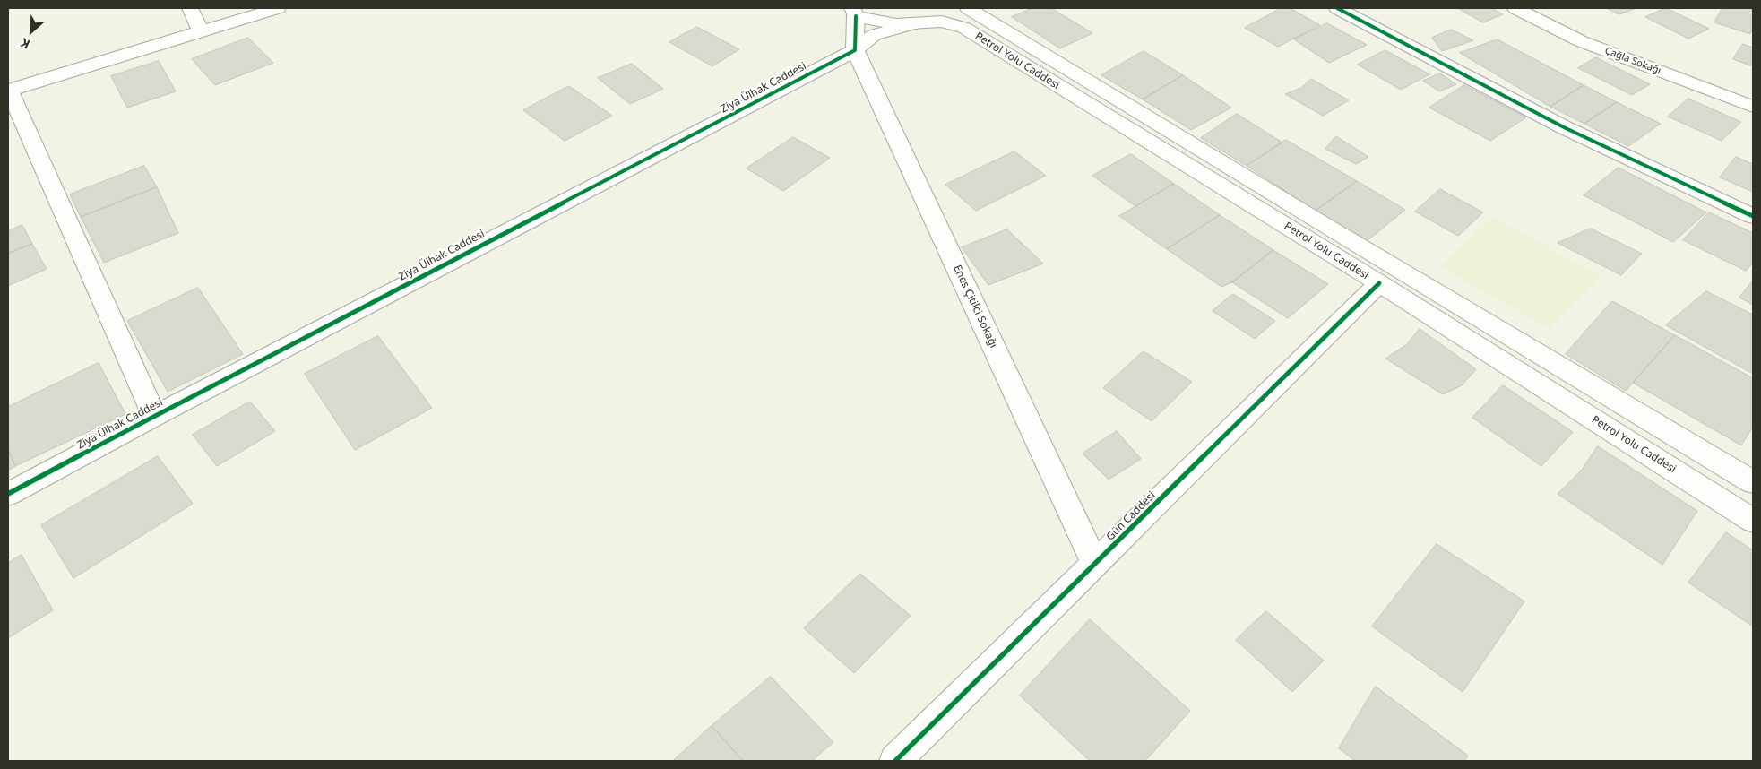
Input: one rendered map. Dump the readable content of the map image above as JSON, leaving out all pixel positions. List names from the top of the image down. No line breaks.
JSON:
{"streets":{"street":["Petrol Yolu Caddesi","Çağla Sokağı","Ziya Ülhak Caddesi","Enes Çitilci Sokağı","Gün Caddesi"]},"crossings":[["Petrol Yolu Caddesi","Ziya Ülhak Caddesi"],["Petrol Yolu Caddesi","Gün Caddesi"],["Ziya Ülhak Caddesi","Enes Çitilci Sokağı"],["Enes Çitilci Sokağı","Gün Caddesi"]],"north":"bottom left"}
